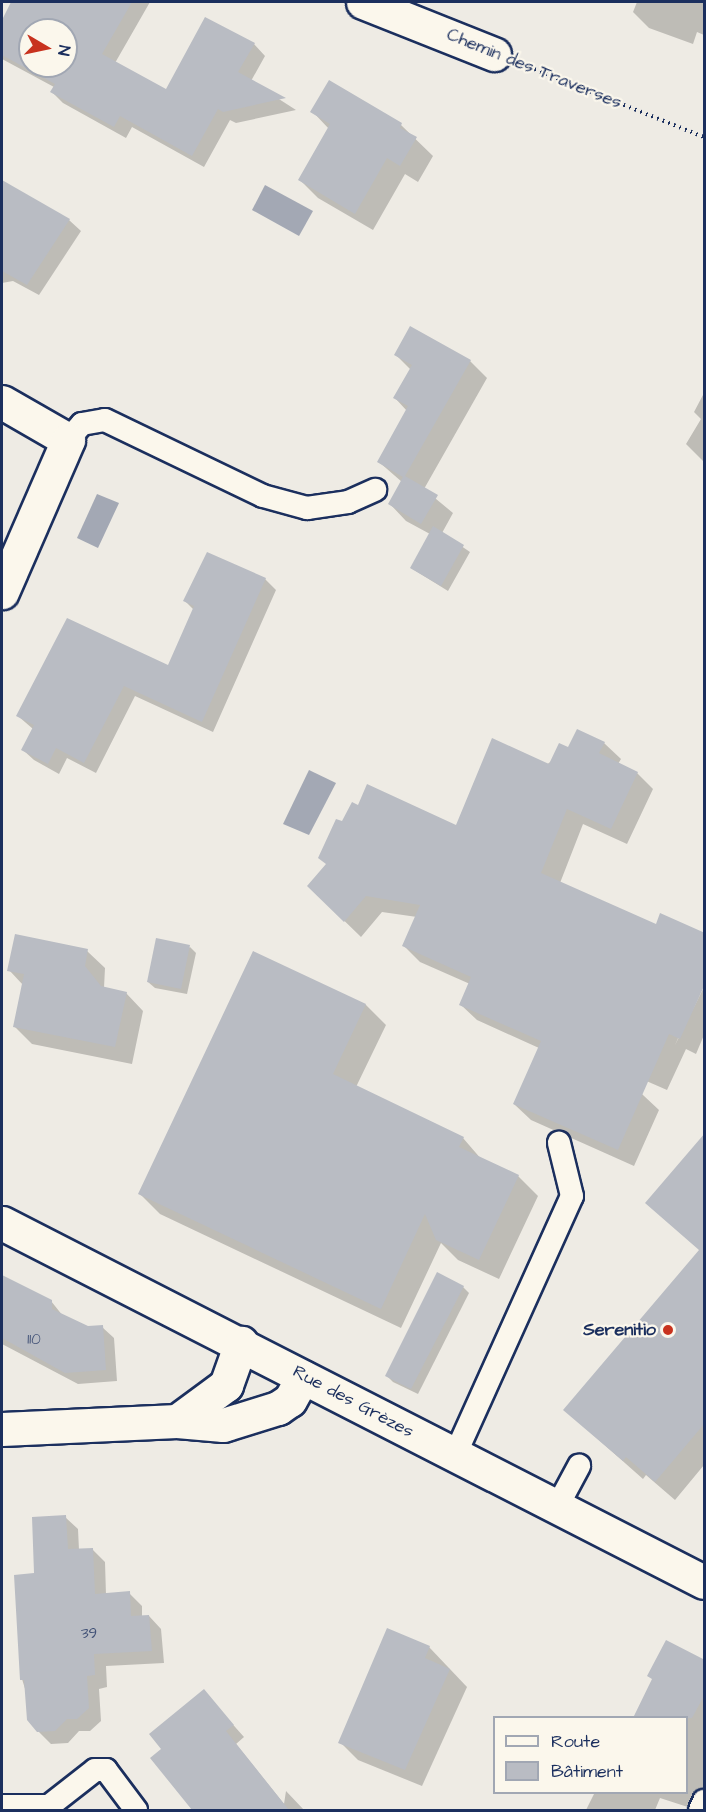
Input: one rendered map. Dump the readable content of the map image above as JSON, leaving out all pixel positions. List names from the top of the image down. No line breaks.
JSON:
{"streets":{"street":["Chemin des Traverses","Rue des Grèzes"]},"places":["Serenitio"],"house_numbers":["110","39"],"legend":["Route","Bâtiment"],"north":"right"}
